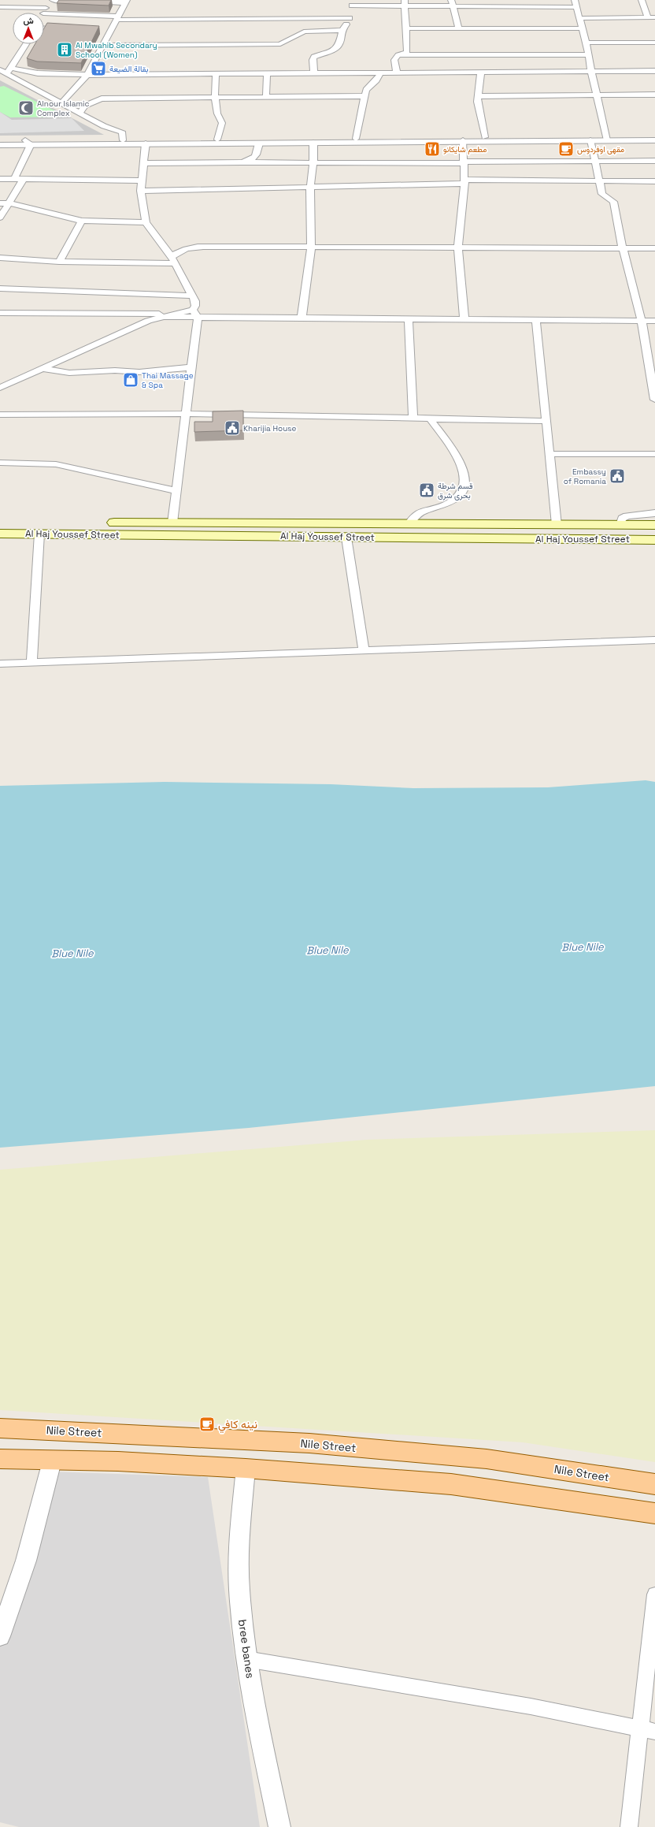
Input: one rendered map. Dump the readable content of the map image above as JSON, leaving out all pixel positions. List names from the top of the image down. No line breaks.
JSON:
{"streets":{"main road":["Al Haj Youssef Street","Nile Street"],"street":["bree banes"]},"water":["Blue Nile"],"places":{"building":["Al Mwahib Secondary School (Women)"],"supermarket":["بقالة الضيعة"],"mosque":["Alnour Islamic Complex"],"restaurant":["مطعم شايكانو"],"cafe":["مقهى اوفردوس","نينه كافي"],"shop":["Thai Massage & Spa"],"public building":["Kharijia House","Embassy of Romania","قسم شرطة بحرى شرق"]},"north":"top"}
